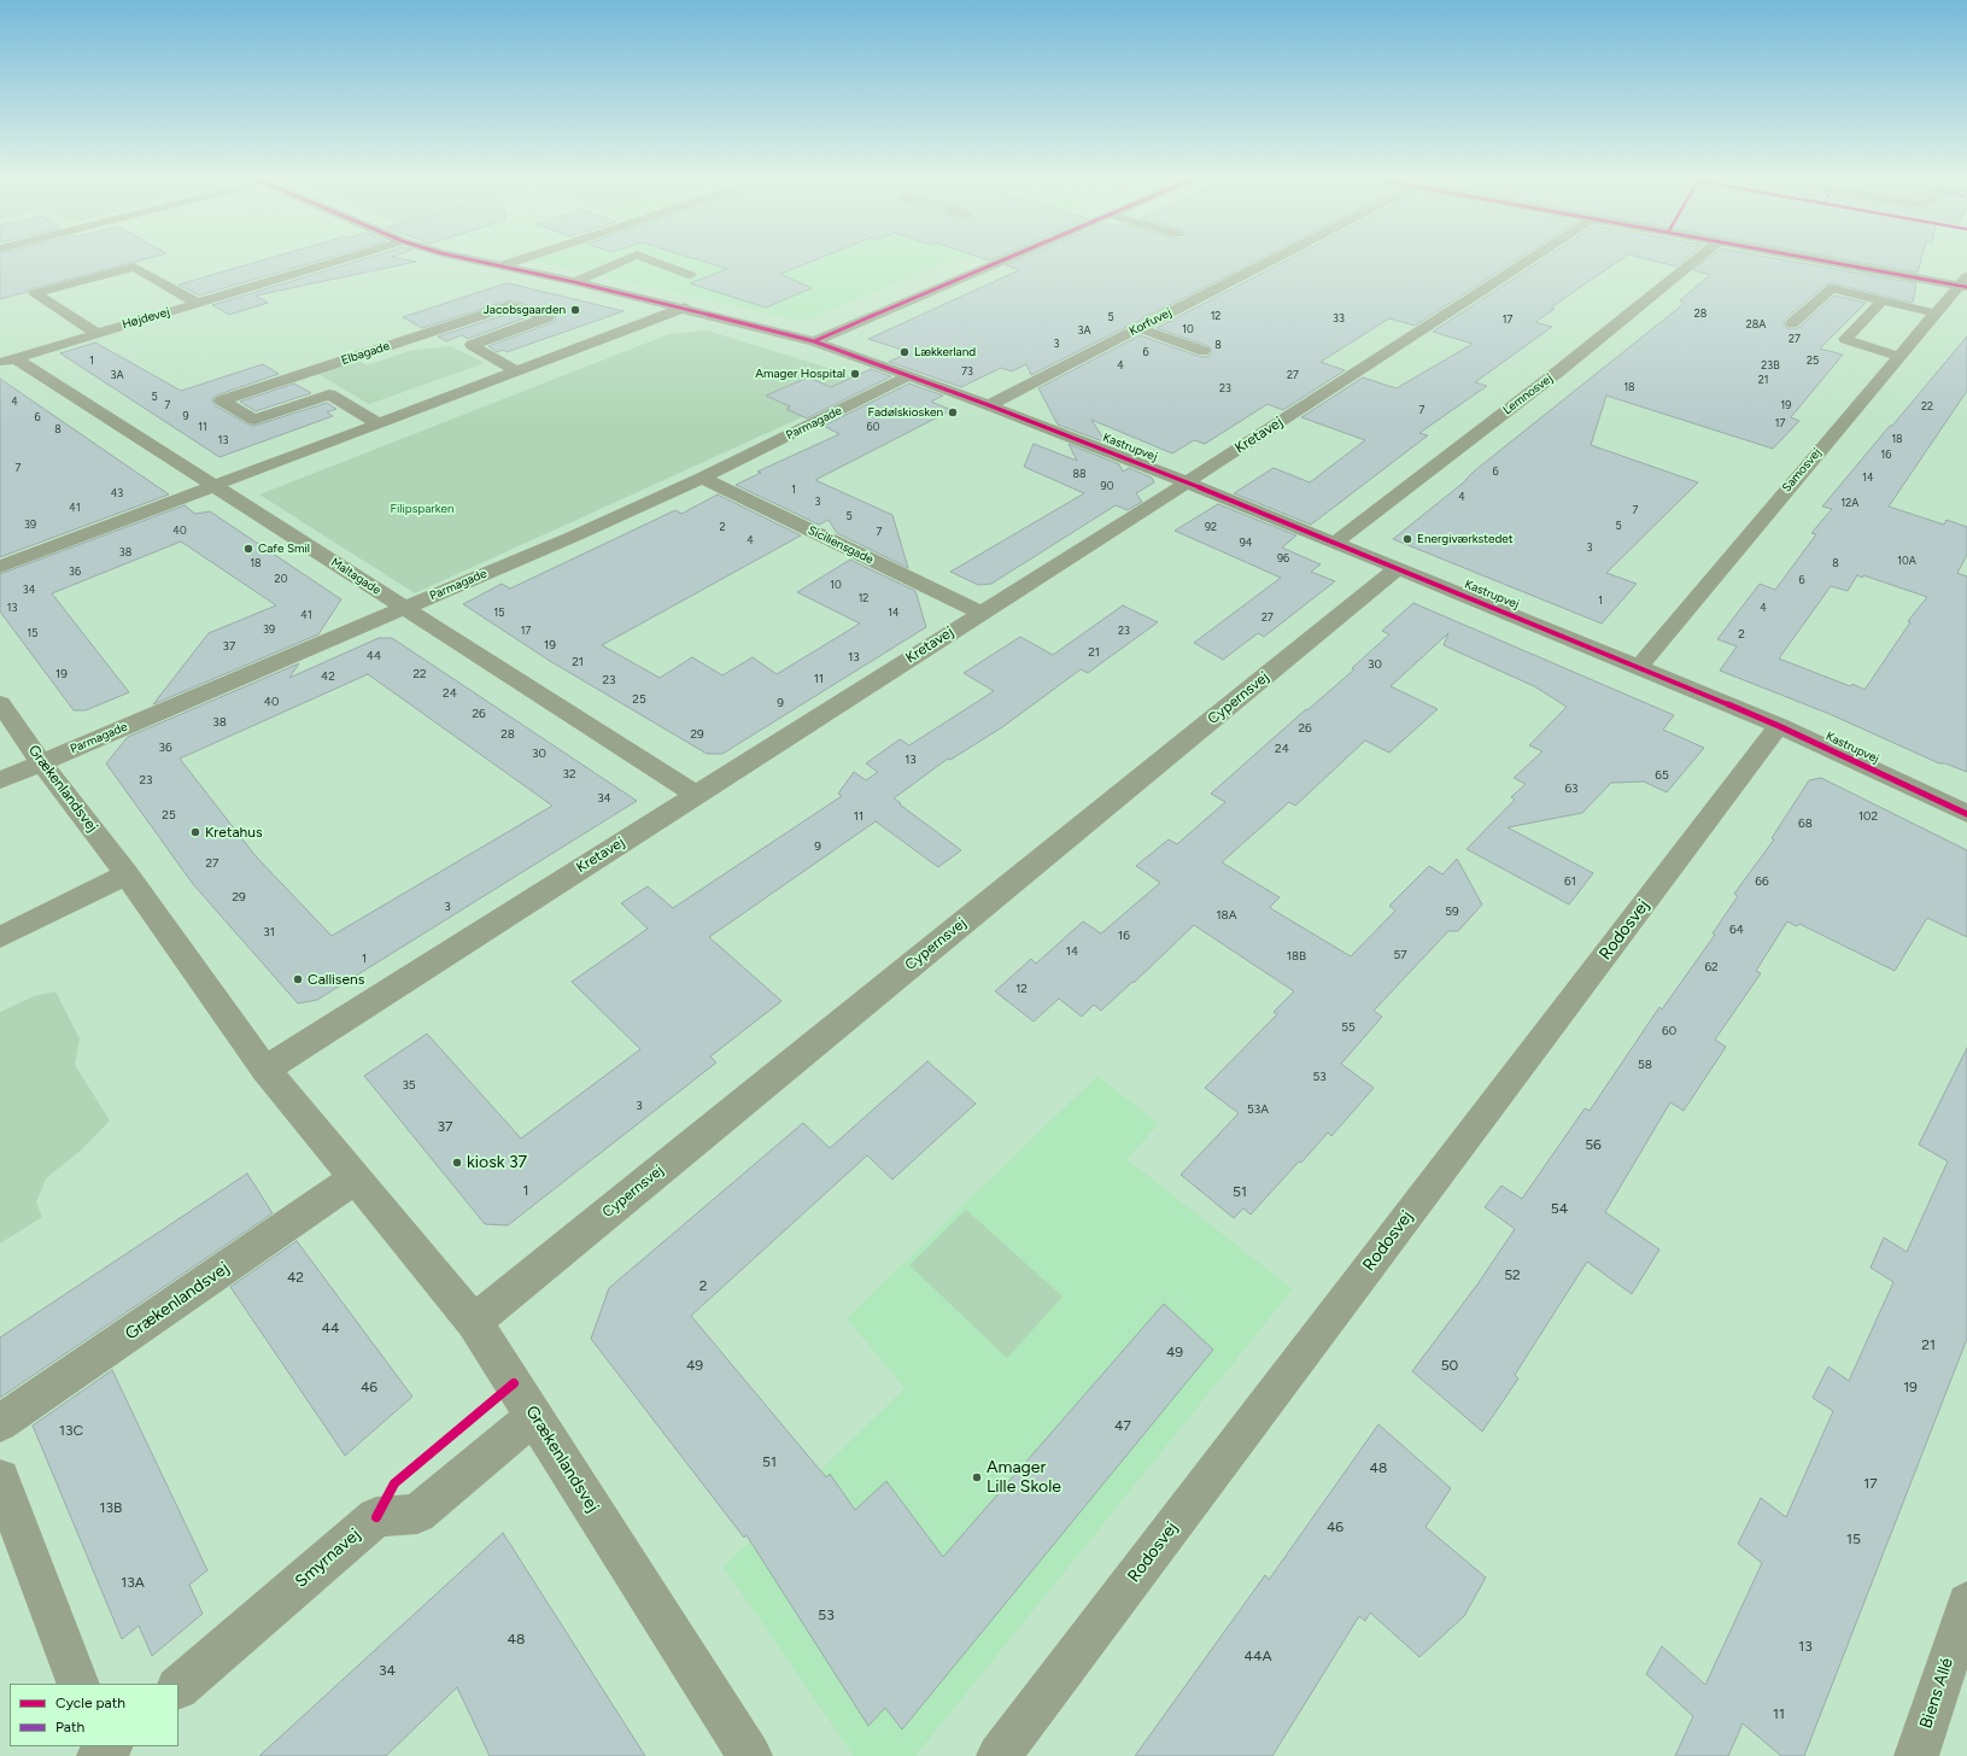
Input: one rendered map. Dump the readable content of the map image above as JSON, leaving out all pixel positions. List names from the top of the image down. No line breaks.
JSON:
{"streets":{"street":["Højdevej","Korfuvej","Elbagade","Lemnosvej","Parmagade","Kretavej","Kastrupvej","Samosvej","Siciliensgade","Maltagade","Cypernsvej","Grækenlandsvej","Rodosvej","Smyrnavej","Biens Allé"]},"crossings":[["Højdevej","Maltagade"],["Korfuvej","Kastrupvej"],["Lemnosvej","Kastrupvej"],["Parmagade","Kastrupvej"],["Parmagade","Siciliensgade"],["Parmagade","Maltagade"],["Parmagade","Grækenlandsvej"],["Kretavej","Kastrupvej"],["Kretavej","Siciliensgade"],["Kretavej","Maltagade"],["Kretavej","Grækenlandsvej"],["Kastrupvej","Samosvej"],["Kastrupvej","Cypernsvej"],["Kastrupvej","Rodosvej"],["Cypernsvej","Grækenlandsvej"],["Grækenlandsvej","Smyrnavej"]],"parks":["Filipsparken"],"places":["Jacobsgaarden","Lækkerland","Amager Hospital","Fadølskiosken","Energiværkstedet","Cafe Smil","Kretahus","Callisens","kiosk 37","Amager Lille Skole"],"house_numbers":["28","12","5","33","17","28A","10","3A","27","3","8","6","1","25","4","23B","73","3A","27","21","18","23","5","4","7","19","22","7","9","6","17","11","60","8","18","13","16","7","6","88","14","90","1","43","4","3","12A","41","7","5","39","5","2","92","40","7","4","94","3","38","96","10A","18","8","36","20","6","10","34","12","1","13","4","15","14","41","27","39","17","23","15","2","19","37","21","44","13","21","30","19","22","42","11","23","24","25","40","9","26","38","26","28","29","36","24","30","13","32","65","23","63","34","25","11","102","68","9","27","61","66","29","3","59","18A","64","31","16","14","57","18B","1","62","12","55","60","58","53","35","3","53A","37","56","1","51","54","52","42","2","44","21","49","49","50","46","19","47","13C","51","48","17","13B","46","15","13A","53","48","13","44A","34","11"],"legend":["Cycle path","Path"]}
